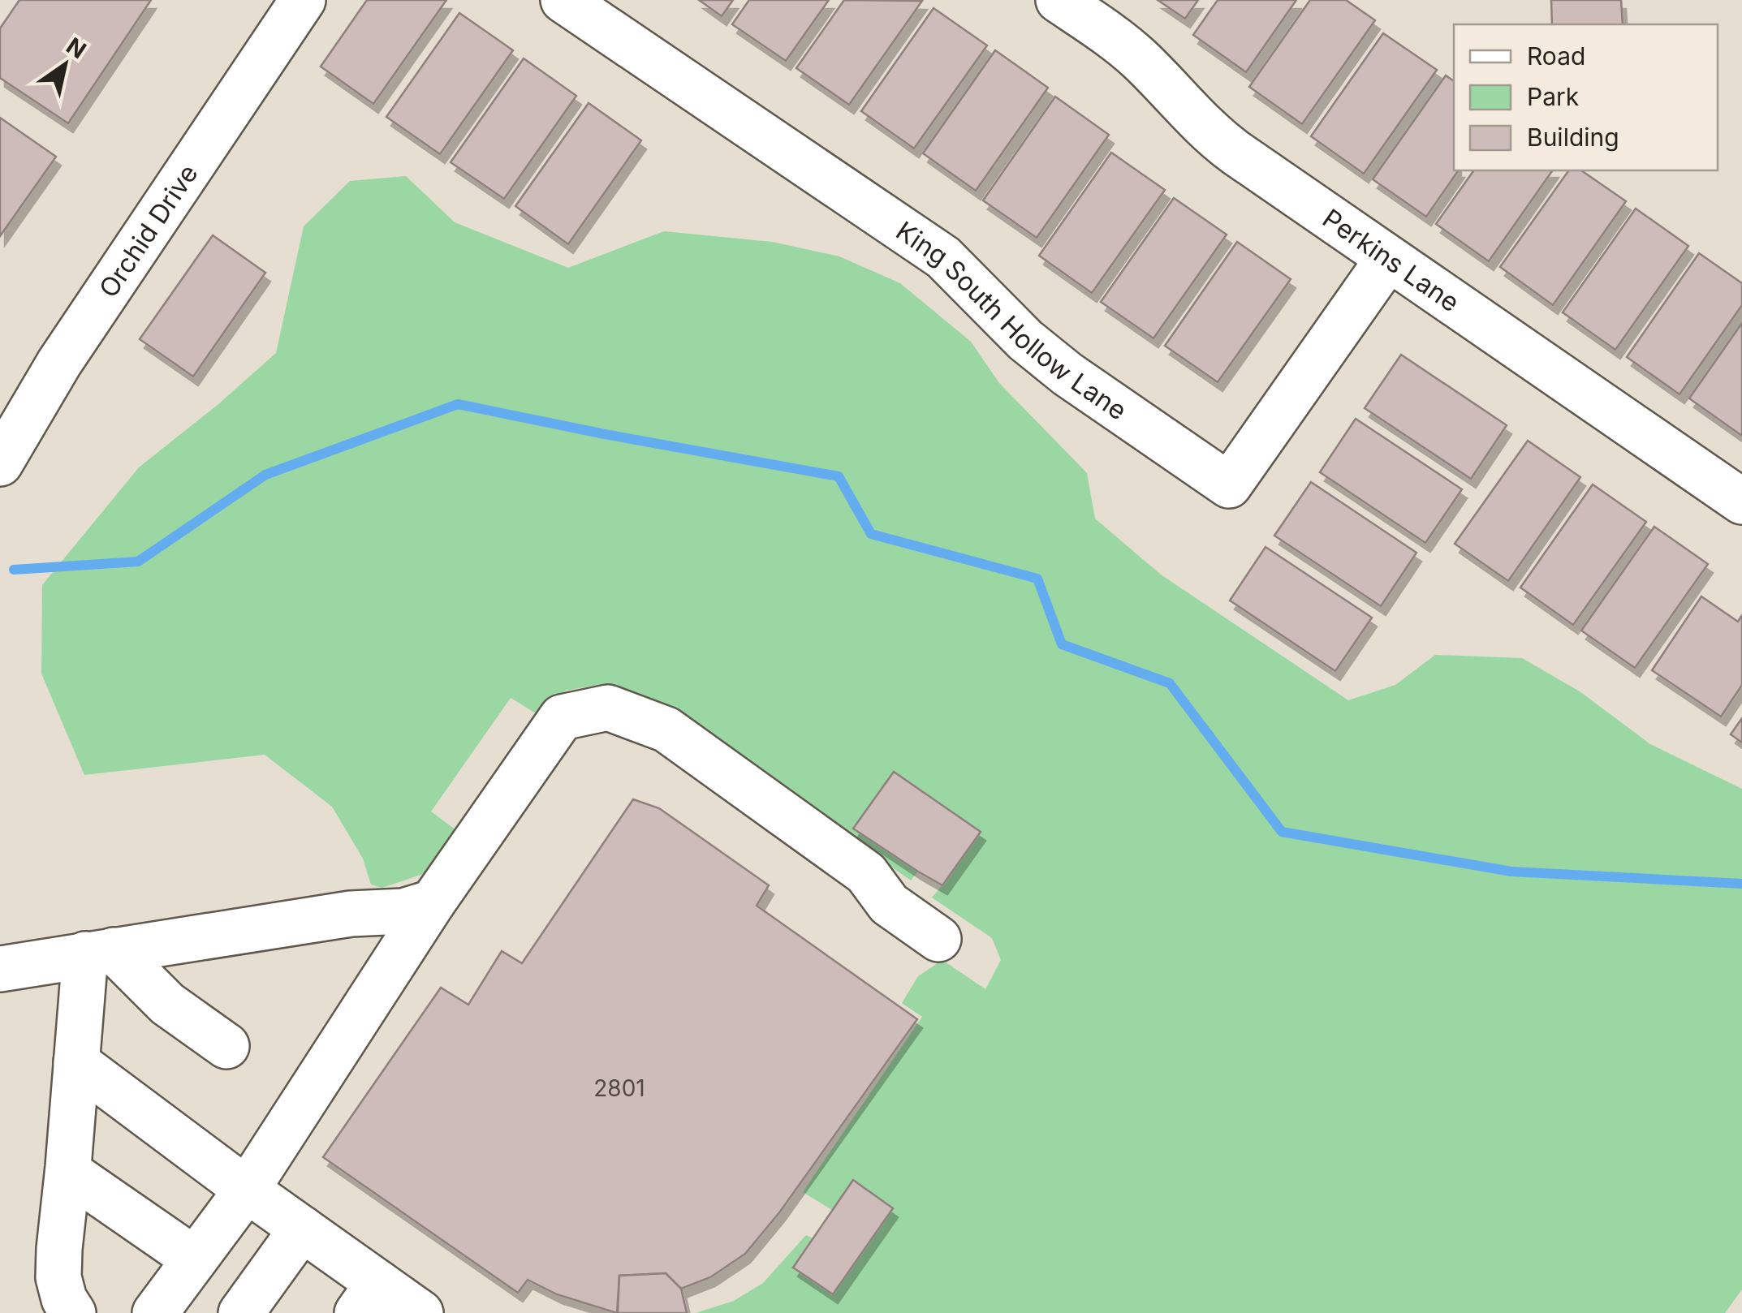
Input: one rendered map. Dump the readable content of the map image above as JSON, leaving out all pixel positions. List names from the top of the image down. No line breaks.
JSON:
{"streets":{"street":["Orchid Drive","Perkins Lane","King South Hollow Lane"]},"crossings":[["Perkins Lane","King South Hollow Lane"]],"house_numbers":["2801"],"legend":["Road","Park","Building"],"north":"top right"}
